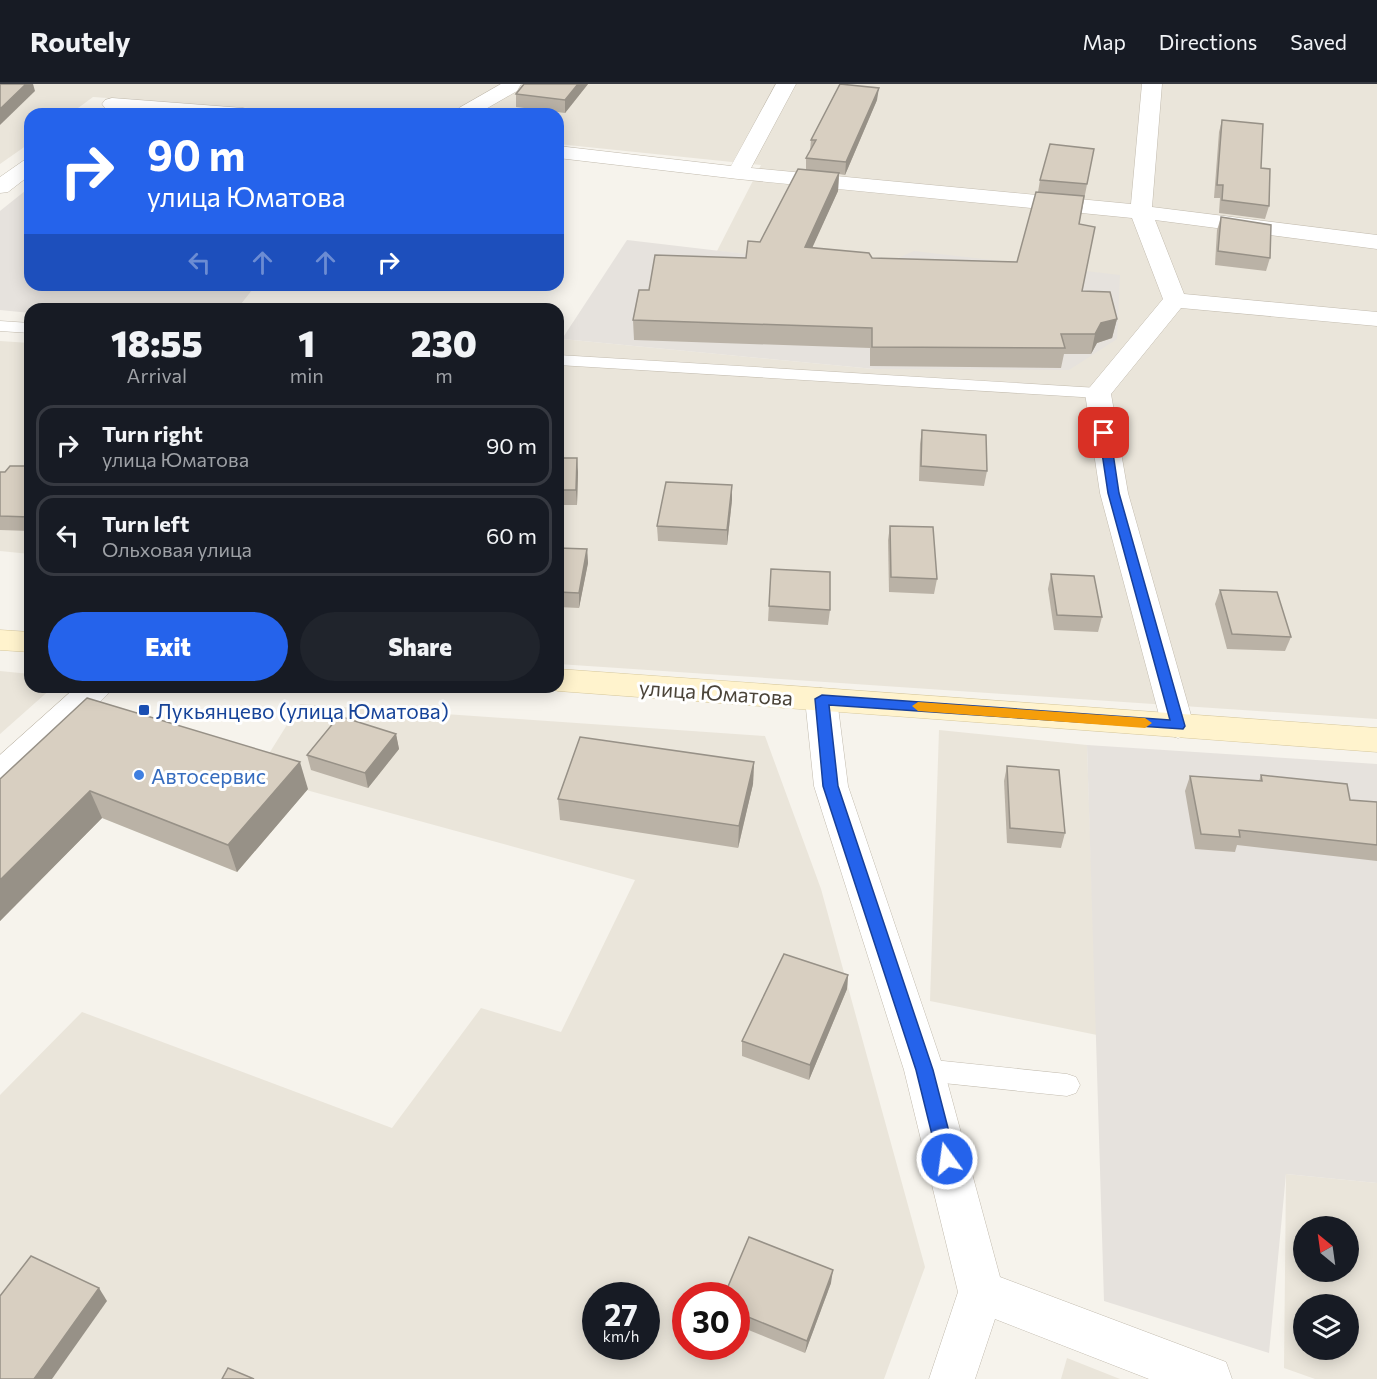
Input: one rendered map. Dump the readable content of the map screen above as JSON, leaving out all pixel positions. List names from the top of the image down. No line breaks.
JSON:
{"streets":{"main road":["улица Юматова"]},"places":{"transit":["Лукьянцево (улица Юматова)"],"other":["Автосервис"]},"north":"top left","page":{"header":"Routely","nav":["Map","Directions","Saved"],"turn":["90 m","улица Юматова"],"eta":["18:55","Arrival","1","min","230","m"],"list":[{"name":"Turn right","note":"улица Юматова","value":"90 m"},{"name":"Turn left","note":"Ольховая улица","value":"60 m"}],"buttons":["Exit","Share"],"speed":"27 km/h","limit":"30"}}
